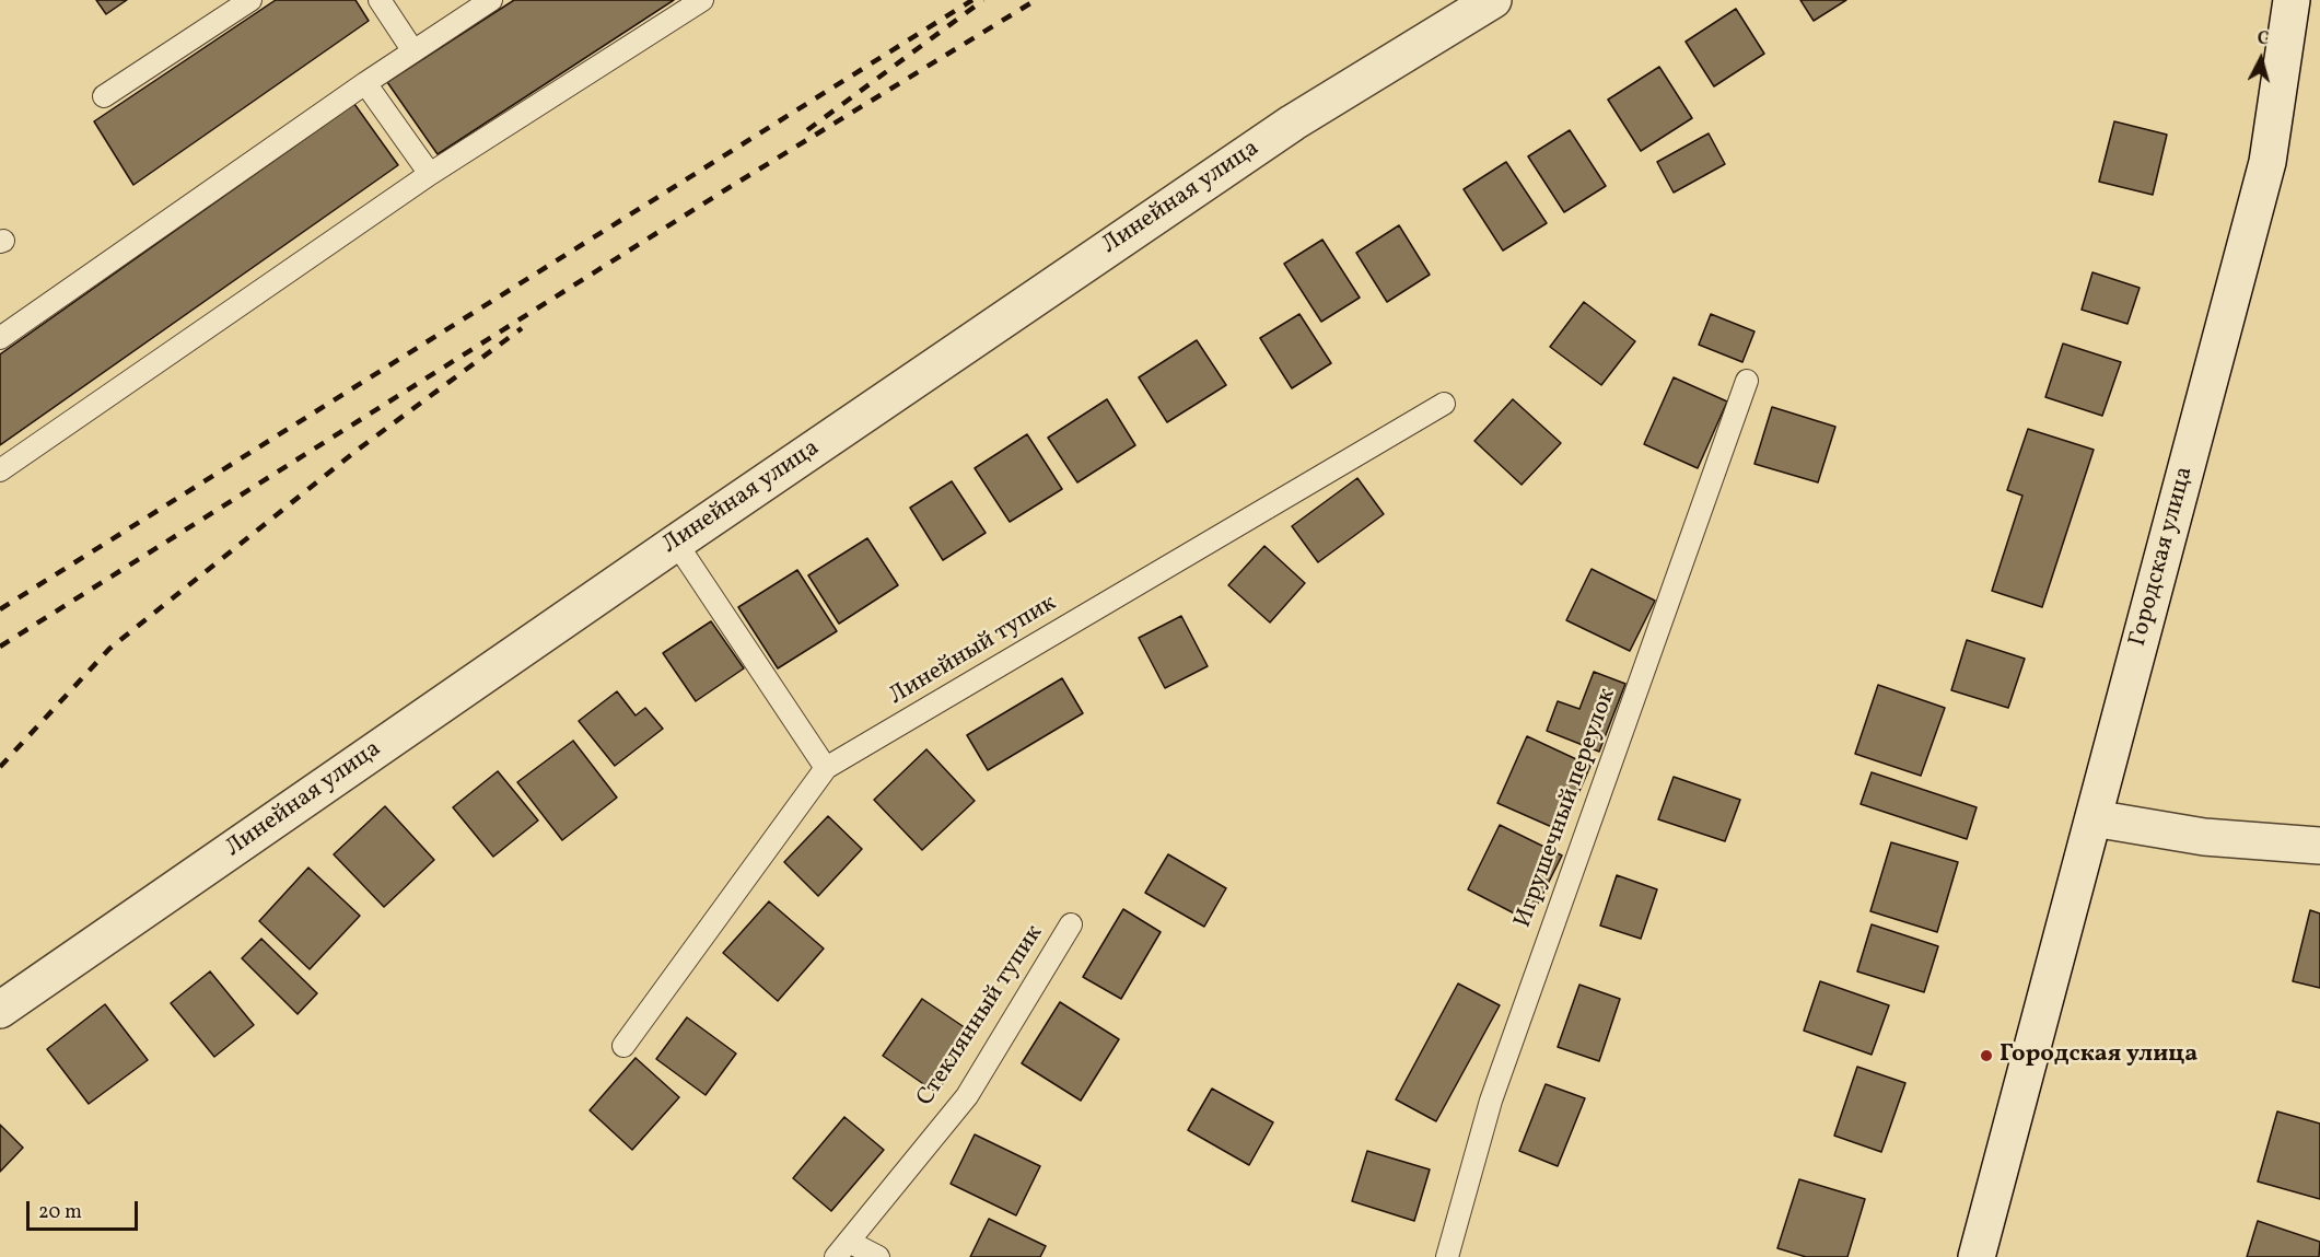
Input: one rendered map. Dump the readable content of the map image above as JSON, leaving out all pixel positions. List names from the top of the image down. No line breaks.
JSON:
{"streets":{"street":["Линейная улица","Городская улица"],"lane":["Линейный тупик","Игрушечный переулок","Стеклянный тупик"]},"places":["Городская улица"],"scale_bar":"20 m","north":"top"}
